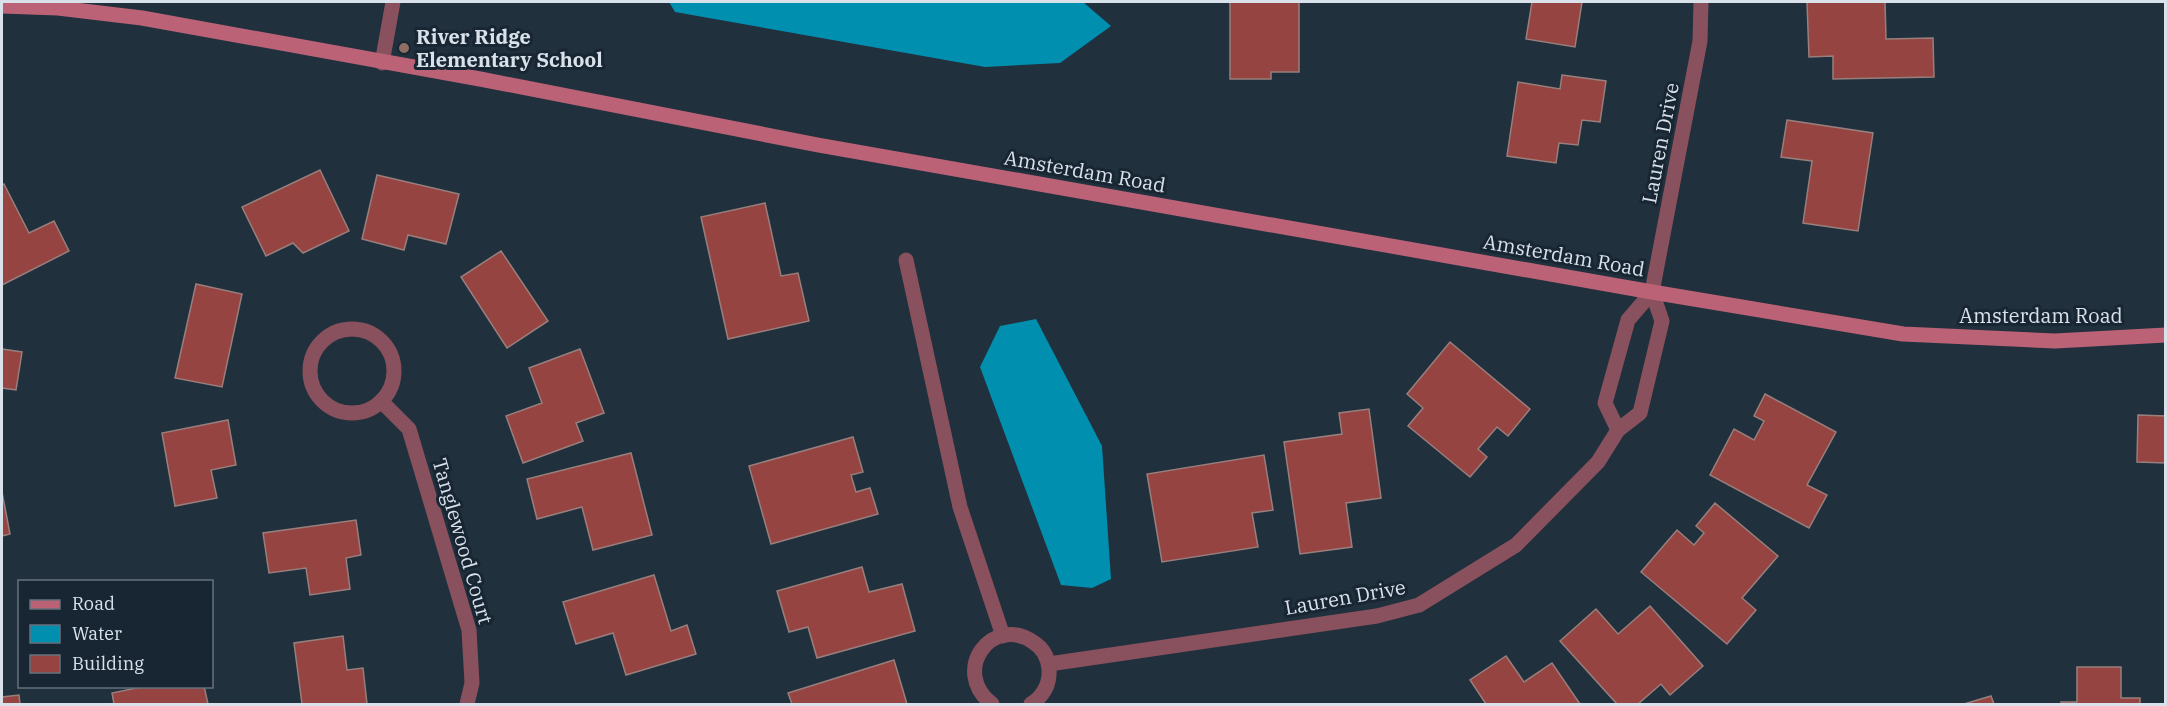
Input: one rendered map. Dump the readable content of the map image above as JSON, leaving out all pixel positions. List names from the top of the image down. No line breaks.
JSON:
{"streets":{"main road":["Amsterdam Road"],"street":["Lauren Drive","Tanglewood Court"]},"crossings":[["Lauren Drive","Amsterdam Road"]],"places":["River Ridge Elementary School"],"legend":["Road","Water","Building"]}
